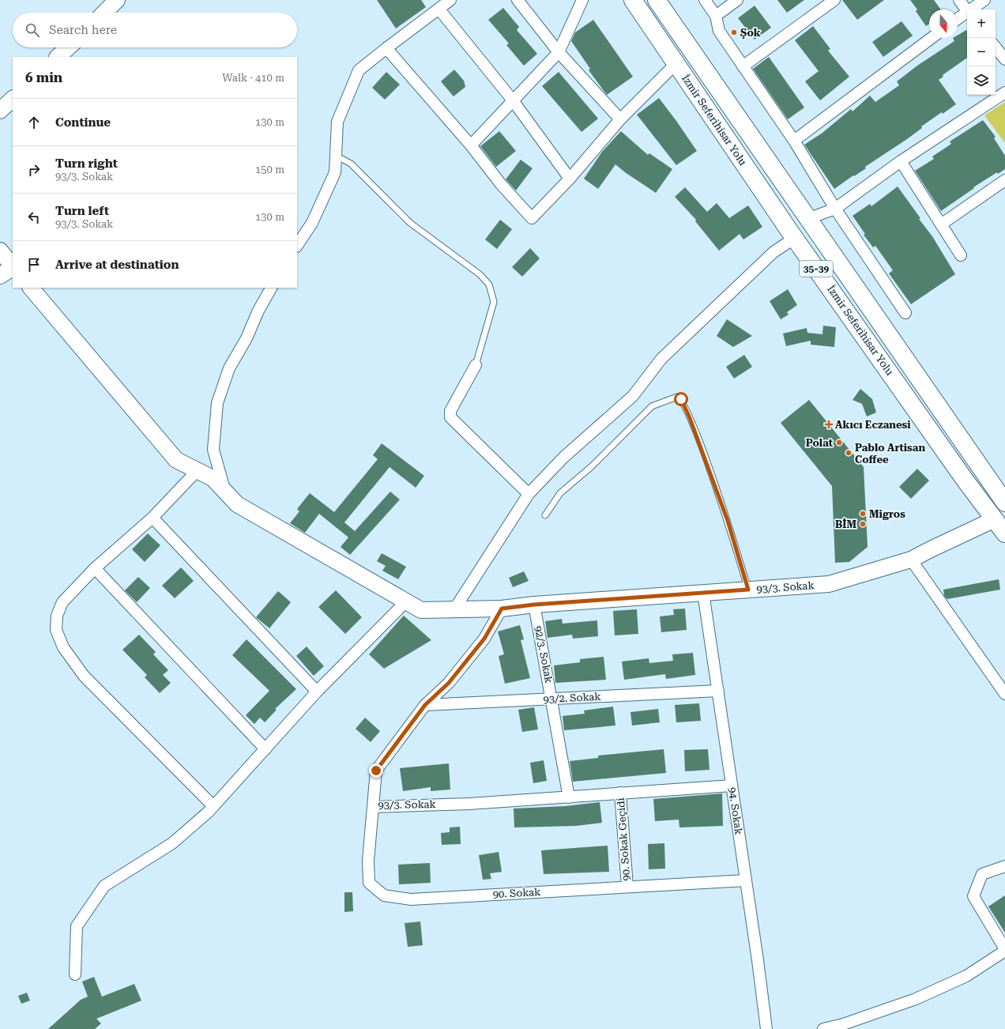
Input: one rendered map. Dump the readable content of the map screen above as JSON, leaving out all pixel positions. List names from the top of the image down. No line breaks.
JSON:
{"streets":{"main road":["İzmir Seferihisar Yolu","35-39"],"street":["93/3. Sokak","92/3. Sokak","93/2. Sokak","94. Sokak","90. Sokak Geçidi","90. Sokak"]},"crossings":[["İzmir Seferihisar Yolu","93/3. Sokak"],["93/3. Sokak","92/3. Sokak"],["93/3. Sokak","93/2. Sokak"],["93/3. Sokak","94. Sokak"],["93/3. Sokak","90. Sokak Geçidi"],["93/3. Sokak","90. Sokak"],["92/3. Sokak","93/2. Sokak"],["93/2. Sokak","94. Sokak"],["94. Sokak","90. Sokak"],["90. Sokak Geçidi","90. Sokak"]],"places":{"other":["Şok","Polat","Pablo Artisan Coffee","Migros","BİM"],"health":["Akıcı Eczanesi"]},"north":"bottom","page":{"map_buttons":["+","−"],"search":"Search here","heading":["6 min","Walk · 410 m"],"list":[["Continue","130 m"],["Turn right","93/3. Sokak","150 m"],["Turn left","93/3. Sokak","130 m"],"Arrive at destination"]}}
